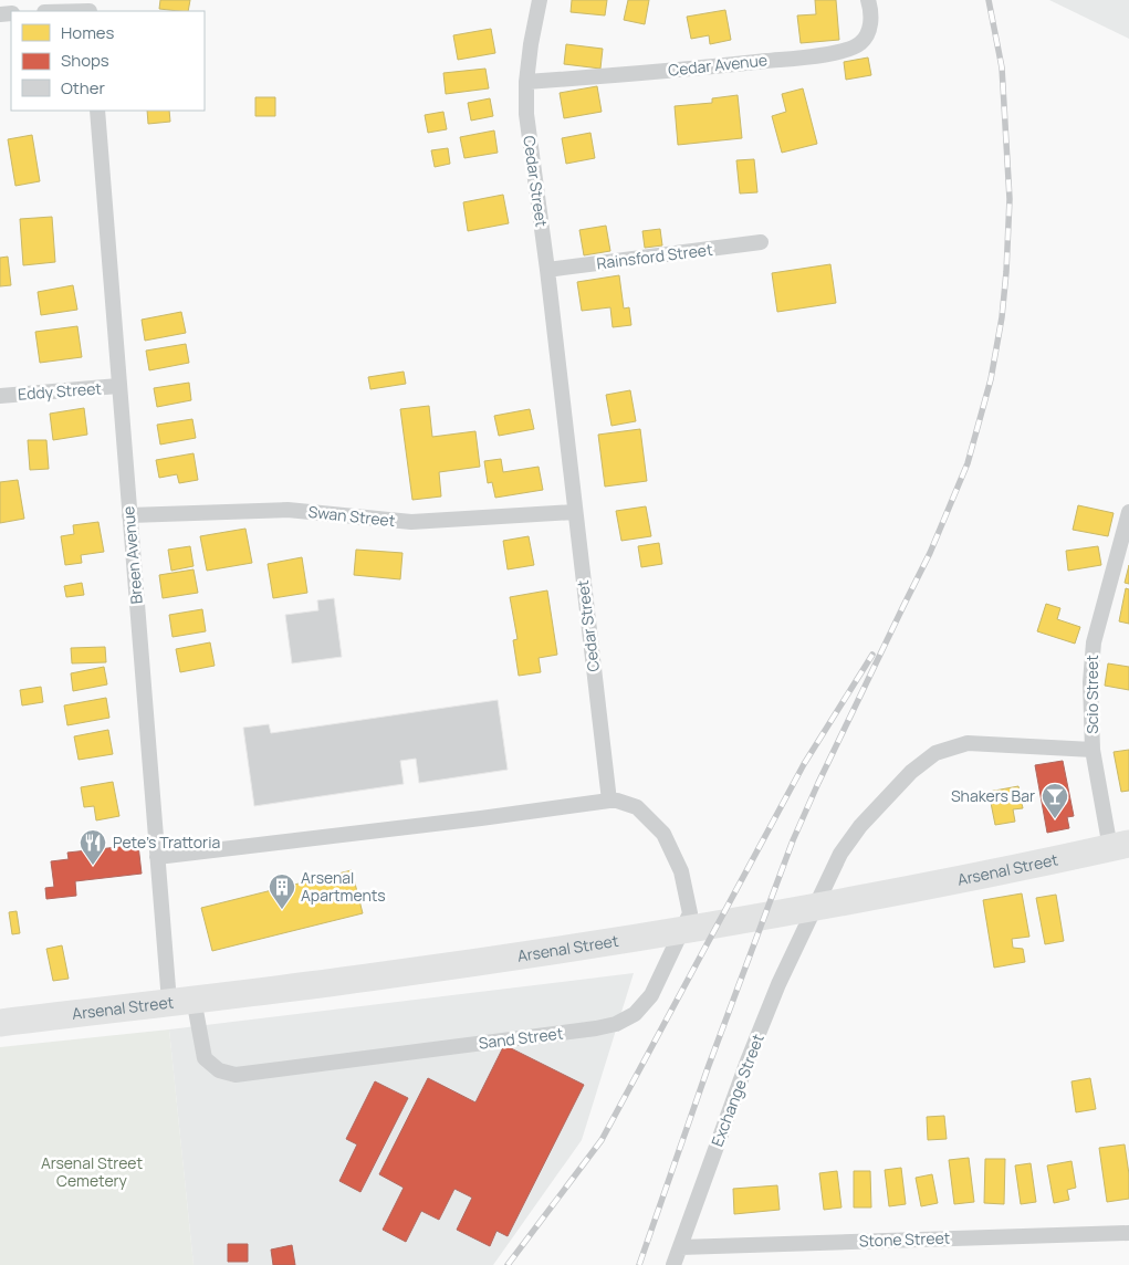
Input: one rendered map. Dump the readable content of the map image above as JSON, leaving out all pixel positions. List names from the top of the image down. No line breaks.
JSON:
{"streets":{"highway":["Arsenal Street"],"street":["Cedar Avenue","Cedar Street","Rainsford Street","Eddy Street","Swan Street","Breen Avenue","Scio Street","Sand Street","Exchange Street","Stone Street"]},"crossings":[["Cedar Avenue","Cedar Street"],["Cedar Street","Rainsford Street"],["Cedar Street","Swan Street"],["Cedar Street","Sand Street"],["Eddy Street","Breen Avenue"],["Swan Street","Breen Avenue"],["Breen Avenue","Arsenal Street"],["Breen Avenue","Sand Street"],["Scio Street","Arsenal Street"],["Scio Street","Exchange Street"],["Arsenal Street","Sand Street"],["Exchange Street","Stone Street"]],"parks":["Arsenal Street Cemetery"],"places":{"bar":["Shakers Bar"],"restaurant":["Pete's Trattoria"],"building":["Arsenal Apartments"]},"legend":["Homes","Shops","Other"]}
